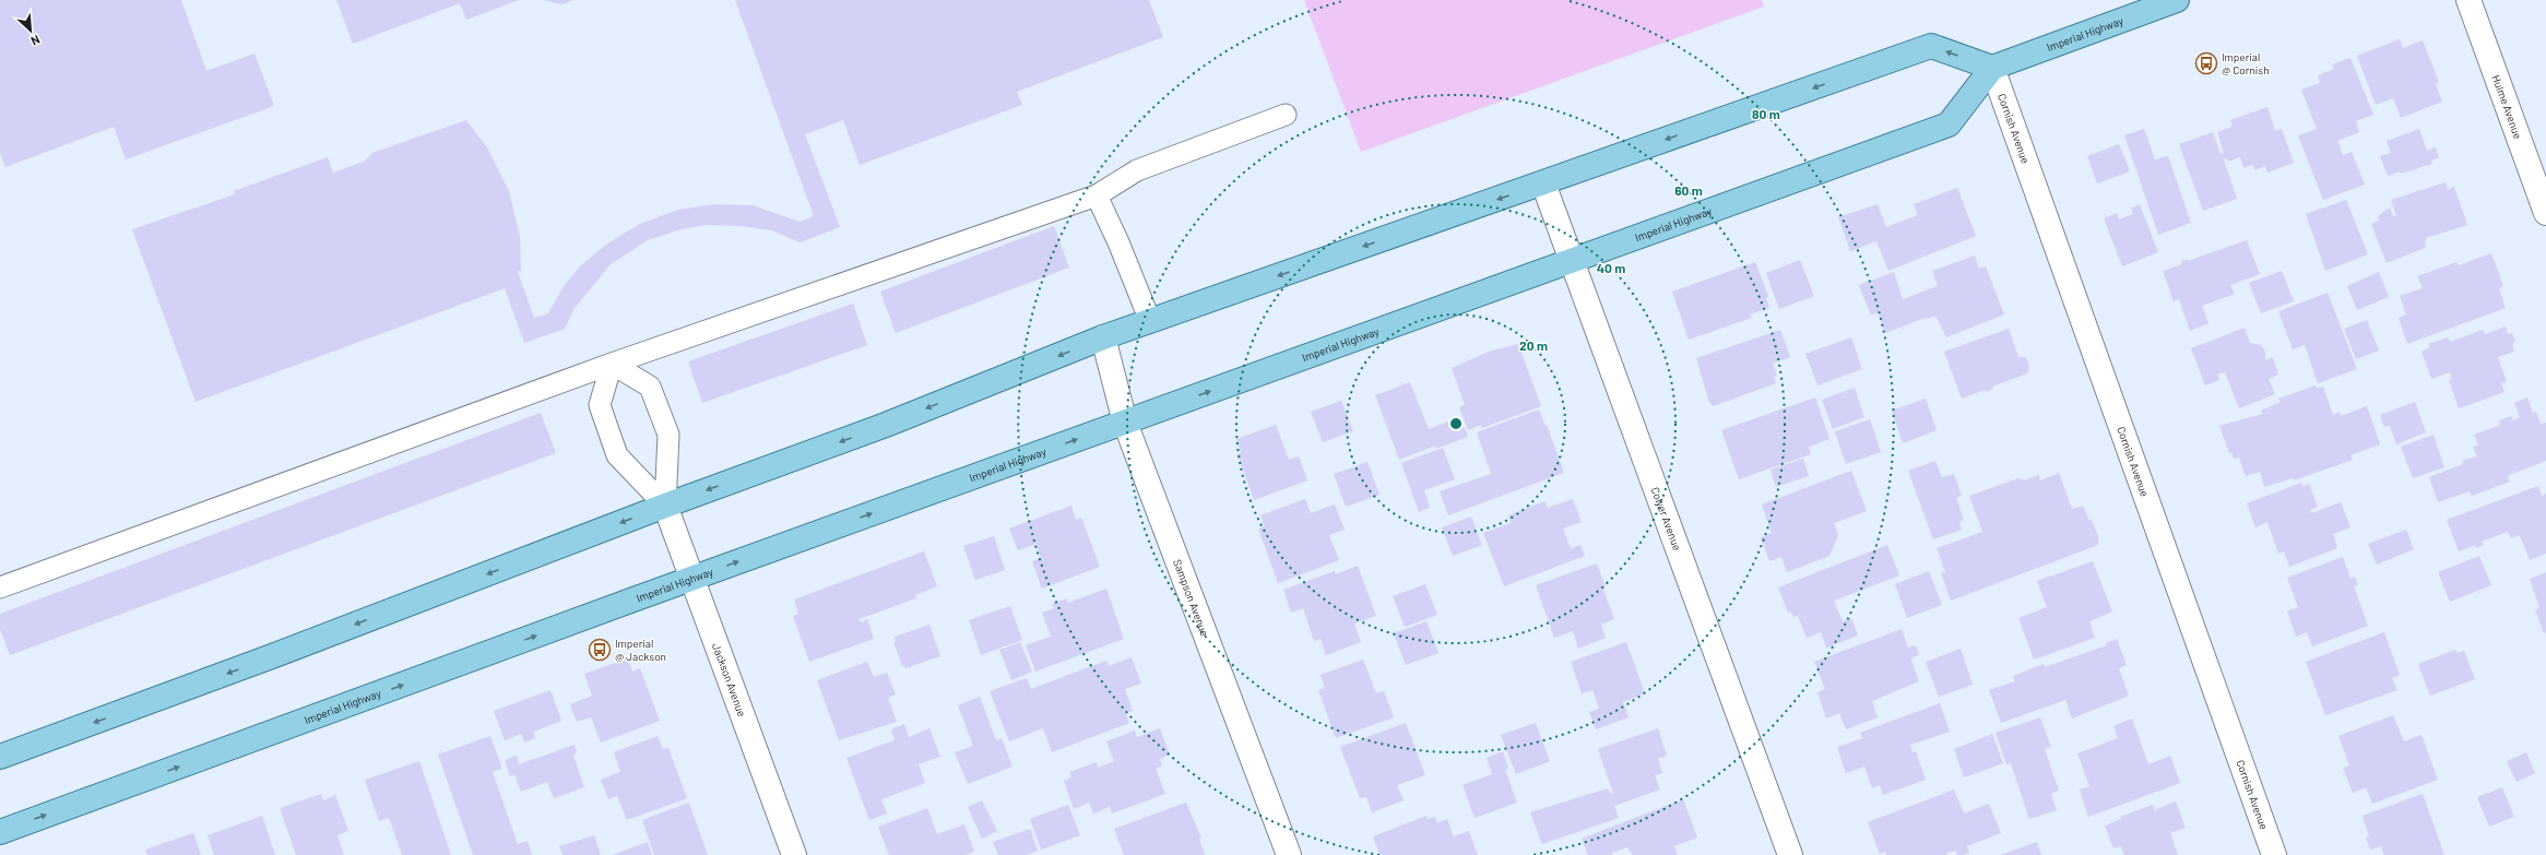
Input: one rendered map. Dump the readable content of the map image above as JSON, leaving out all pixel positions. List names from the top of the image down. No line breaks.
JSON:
{"streets":{"main road":["Imperial Highway"],"street":["Hulme Avenue","Cornish Avenue","Colyer Avenue","Sampson Avenue","Jackson Avenue"]},"crossings":[["Imperial Highway","Cornish Avenue"],["Imperial Highway","Colyer Avenue"],["Imperial Highway","Sampson Avenue"],["Imperial Highway","Jackson Avenue"]],"places":{"bus stop":["Imperial @ Cornish","Imperial @ Jackson"]},"north":"bottom right","rings":["80 m","60 m","40 m","20 m"]}
